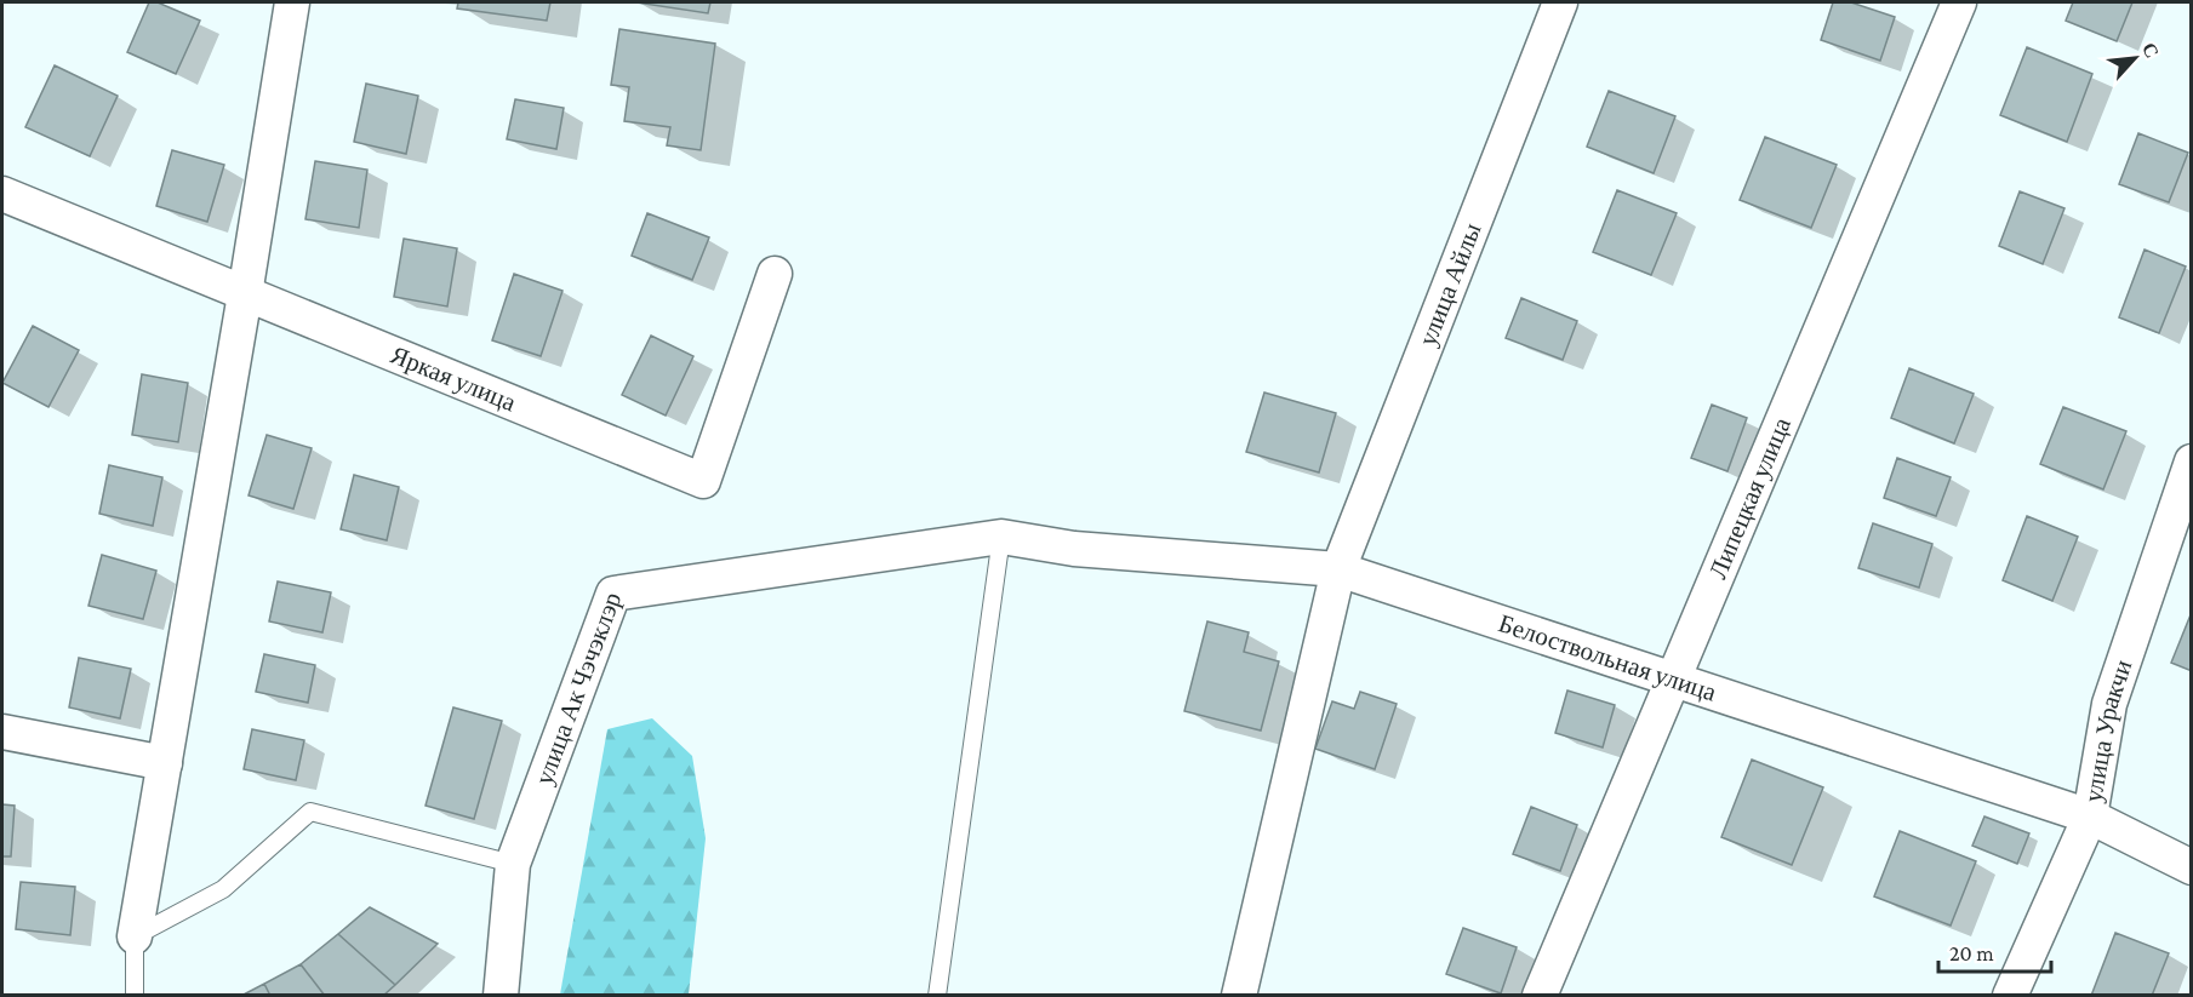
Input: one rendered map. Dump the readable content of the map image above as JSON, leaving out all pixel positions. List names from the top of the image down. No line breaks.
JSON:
{"streets":{"street":["улица Айлы","Яркая улица","Липецкая улица","Белоствольная улица","улица Ак Чэчэклэр","улица Уракчи"]},"crossings":[["улица Айлы","Белоствольная улица"],["Липецкая улица","Белоствольная улица"],["Белоствольная улица","улица Ак Чэчэклэр"],["Белоствольная улица","улица Уракчи"]],"scale_bar":"20 m","north":"top right"}
